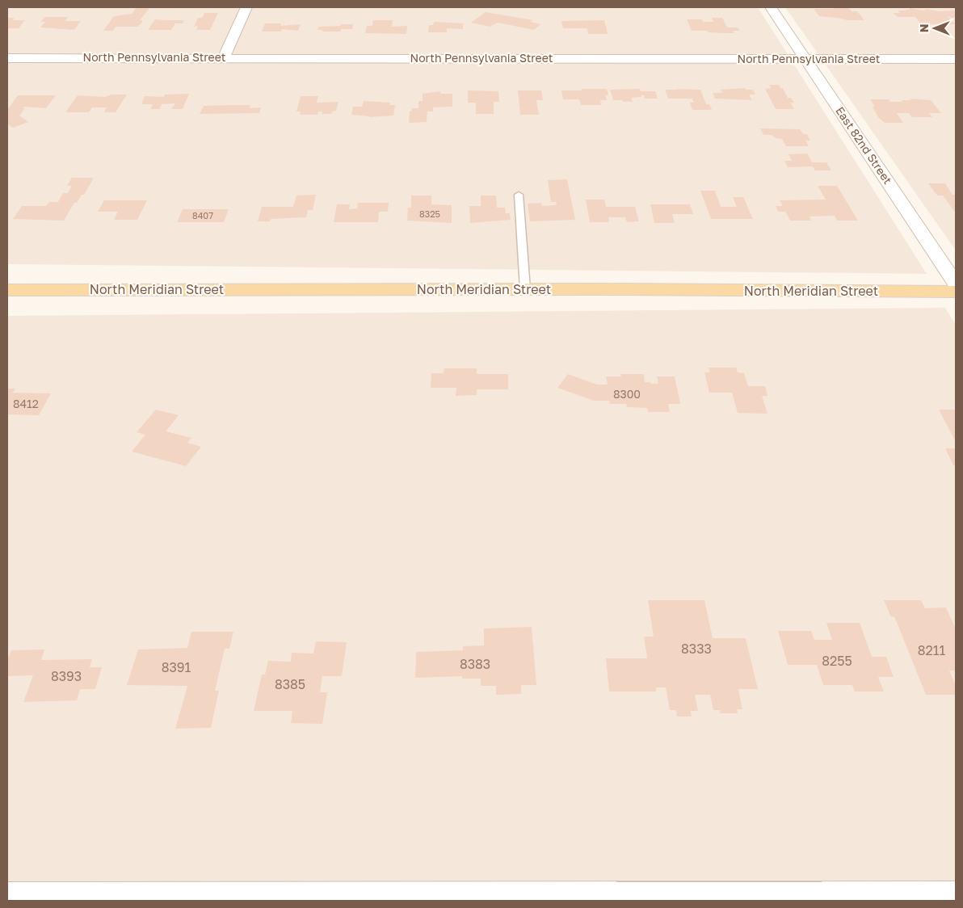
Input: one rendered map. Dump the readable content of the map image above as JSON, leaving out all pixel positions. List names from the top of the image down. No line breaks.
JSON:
{"streets":{"main road":["North Meridian Street"],"street":["North Pennsylvania Street","East 82nd Street"]},"crossings":[["North Pennsylvania Street","East 82nd Street"]],"house_numbers":["8325","8407","8300","8412","8333","8211","8255","8383","8391","8393","8385"],"north":"left"}
